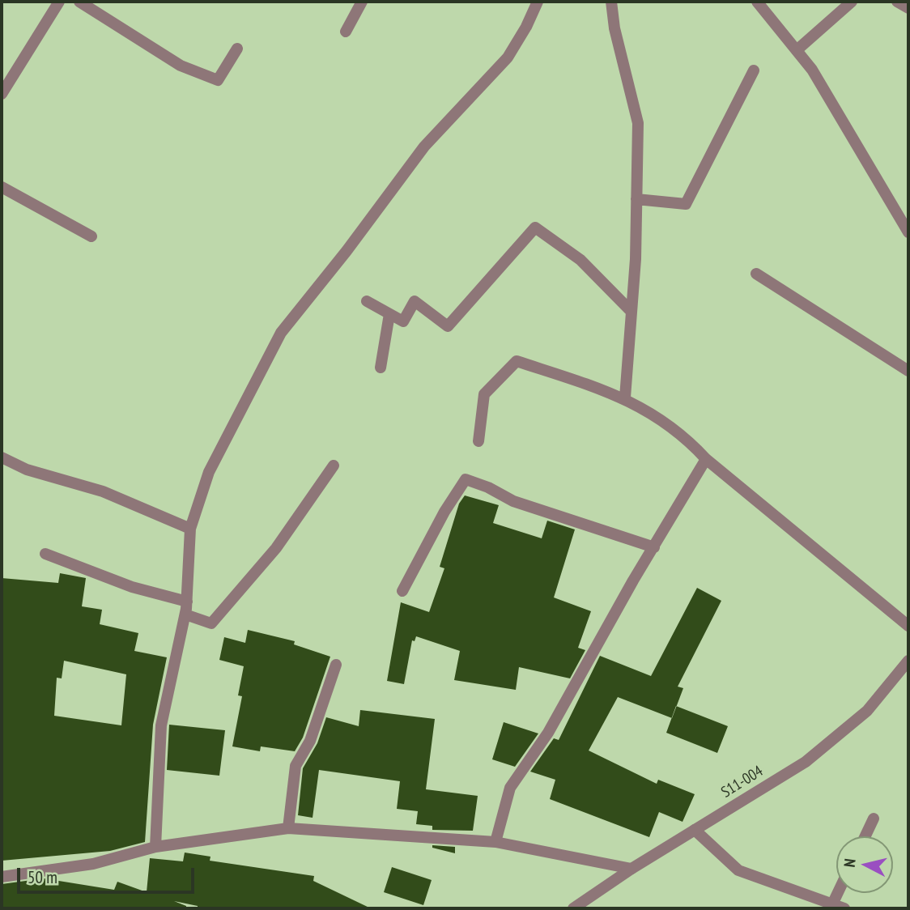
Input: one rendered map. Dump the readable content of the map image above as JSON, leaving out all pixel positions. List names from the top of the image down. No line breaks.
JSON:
{"streets":{"street":["S11-004"]},"scale_bar":"50 m","north":"left"}
